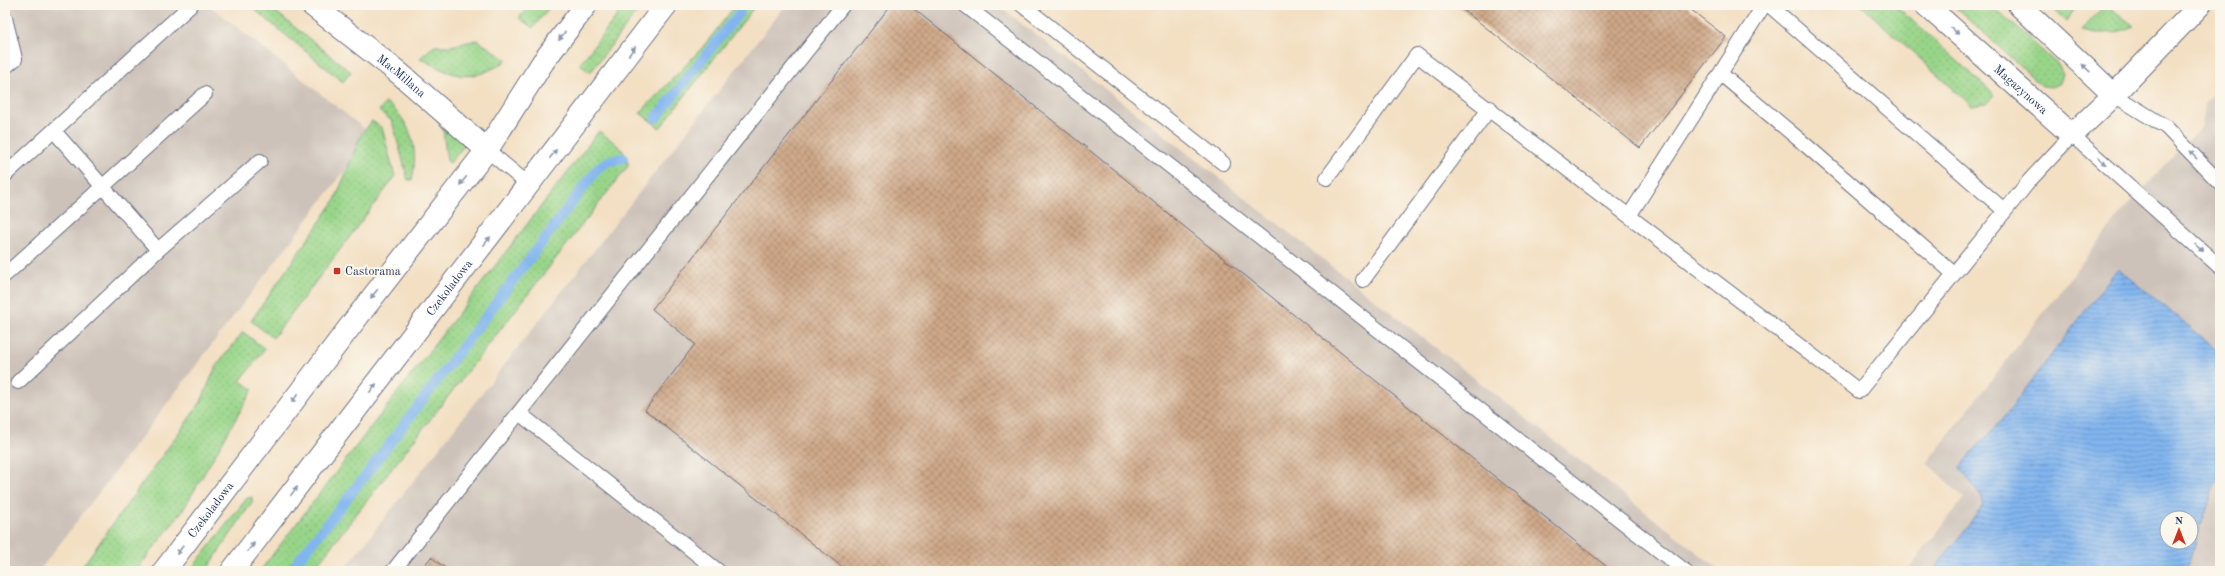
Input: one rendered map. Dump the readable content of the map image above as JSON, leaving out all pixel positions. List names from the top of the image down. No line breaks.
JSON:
{"streets":{"street":["MacMillana","Magazynowa","Czekoladowa"]},"crossings":[["MacMillana","Czekoladowa"]],"places":{"transit":["Castorama"]},"north":"top"}
